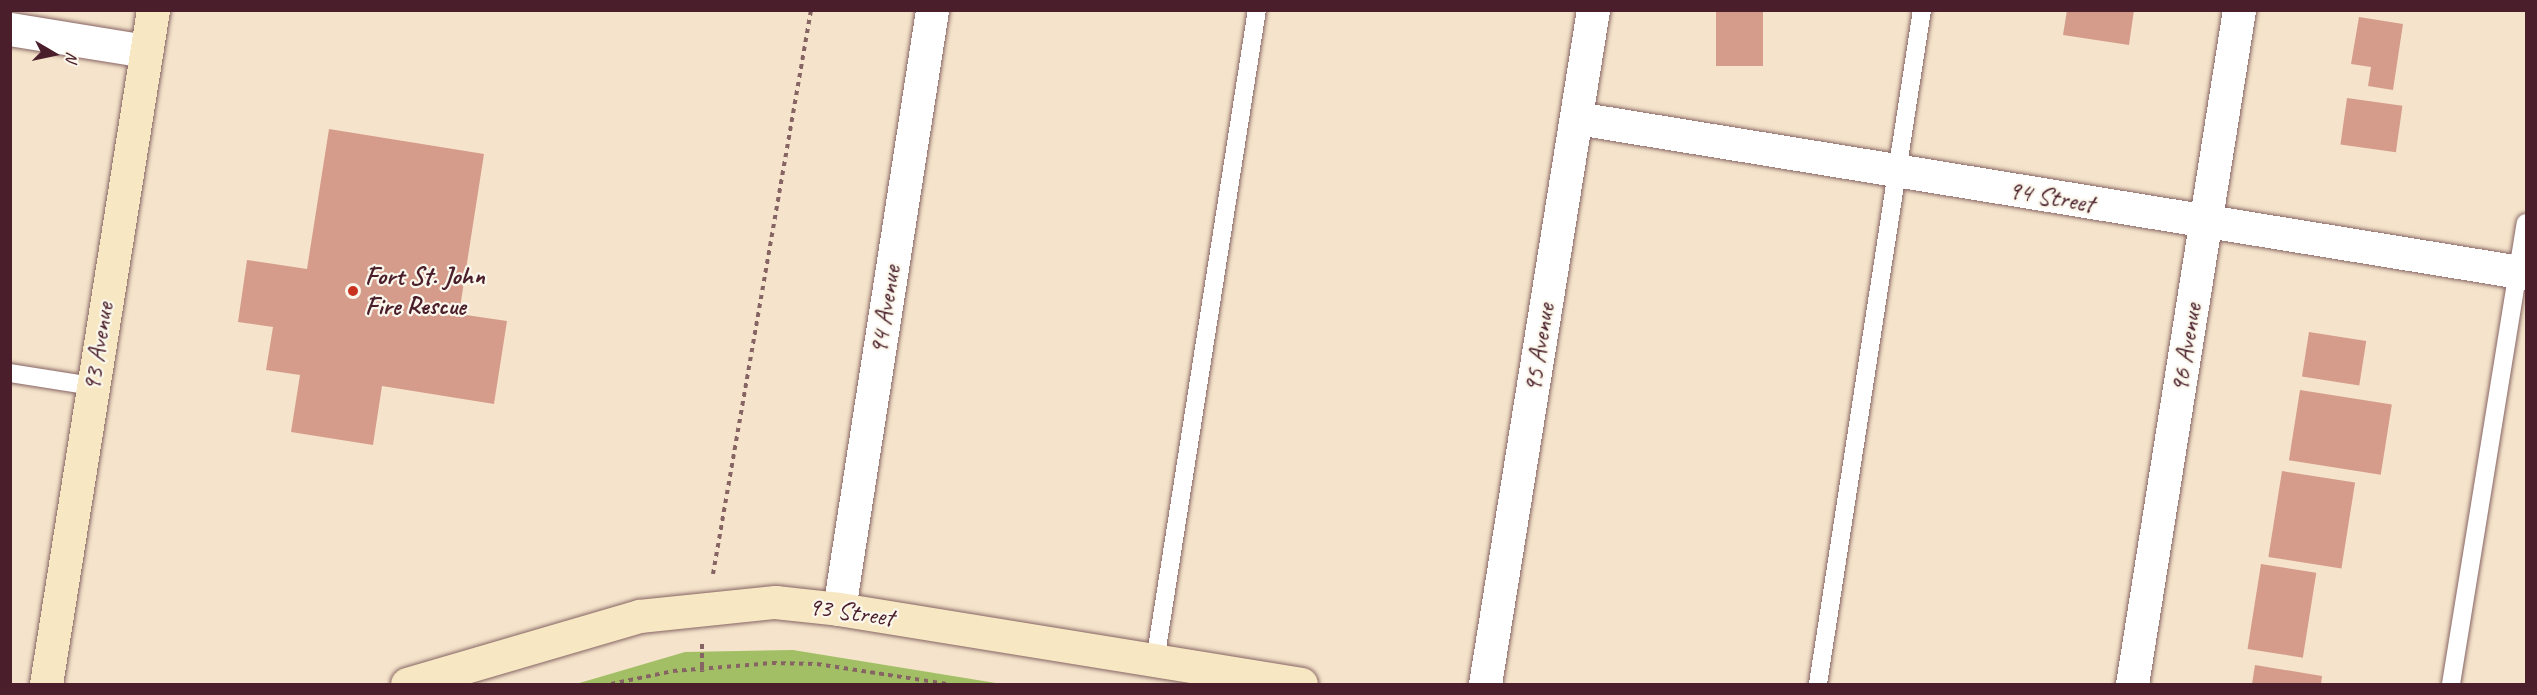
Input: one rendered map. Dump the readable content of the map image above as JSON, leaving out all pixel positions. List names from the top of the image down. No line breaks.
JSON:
{"streets":{"street":["94 Street","94 Avenue","93 Avenue","95 Avenue","96 Avenue","93 Street"]},"crossings":[["94 Street","95 Avenue"],["94 Street","96 Avenue"],["94 Avenue","93 Street"]],"places":["Fort St. John Fire Rescue"],"north":"right"}
